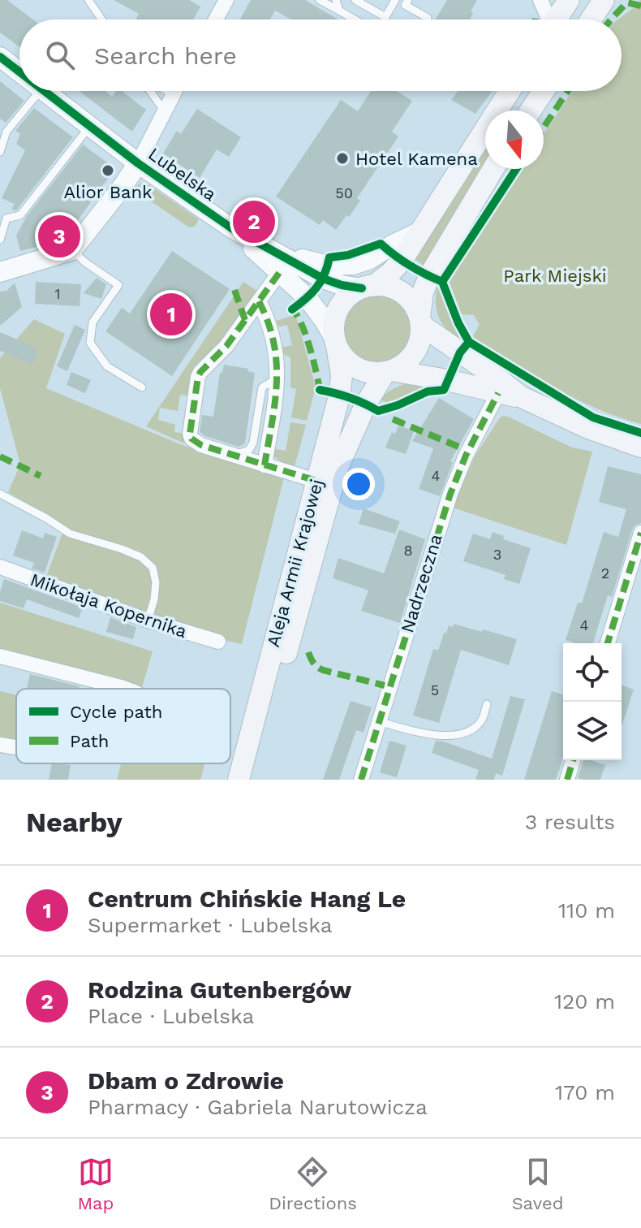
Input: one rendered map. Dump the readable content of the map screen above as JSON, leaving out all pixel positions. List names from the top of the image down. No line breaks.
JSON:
{"streets":{"main road":["Aleja Armii Krajowej"],"street":["Lubelska","Nadrzeczna","Mikołaja Kopernika"]},"crossings":[["Lubelska","Aleja Armii Krajowej"]],"parks":["Park Miejski"],"places":["Hotel Kamena","Alior Bank"],"house_numbers":["50","1","4","8","3","2","4","5"],"legend":["Cycle path","Path"],"north":"bottom","page":{"search":"Search here","pins":["2","3","1"],"heading":["Nearby","3 results"],"list":[{"mark":"1","name":"Centrum Chińskie Hang Le","note":"Supermarket · Lubelska","value":"110 m"},{"mark":"2","name":"Rodzina Gutenbergów","note":"Place · Lubelska","value":"120 m"},{"mark":"3","name":"Dbam o Zdrowie","note":"Pharmacy · Gabriela Narutowicza","value":"170 m"}],"nav":["Map","Directions","Saved"]}}
